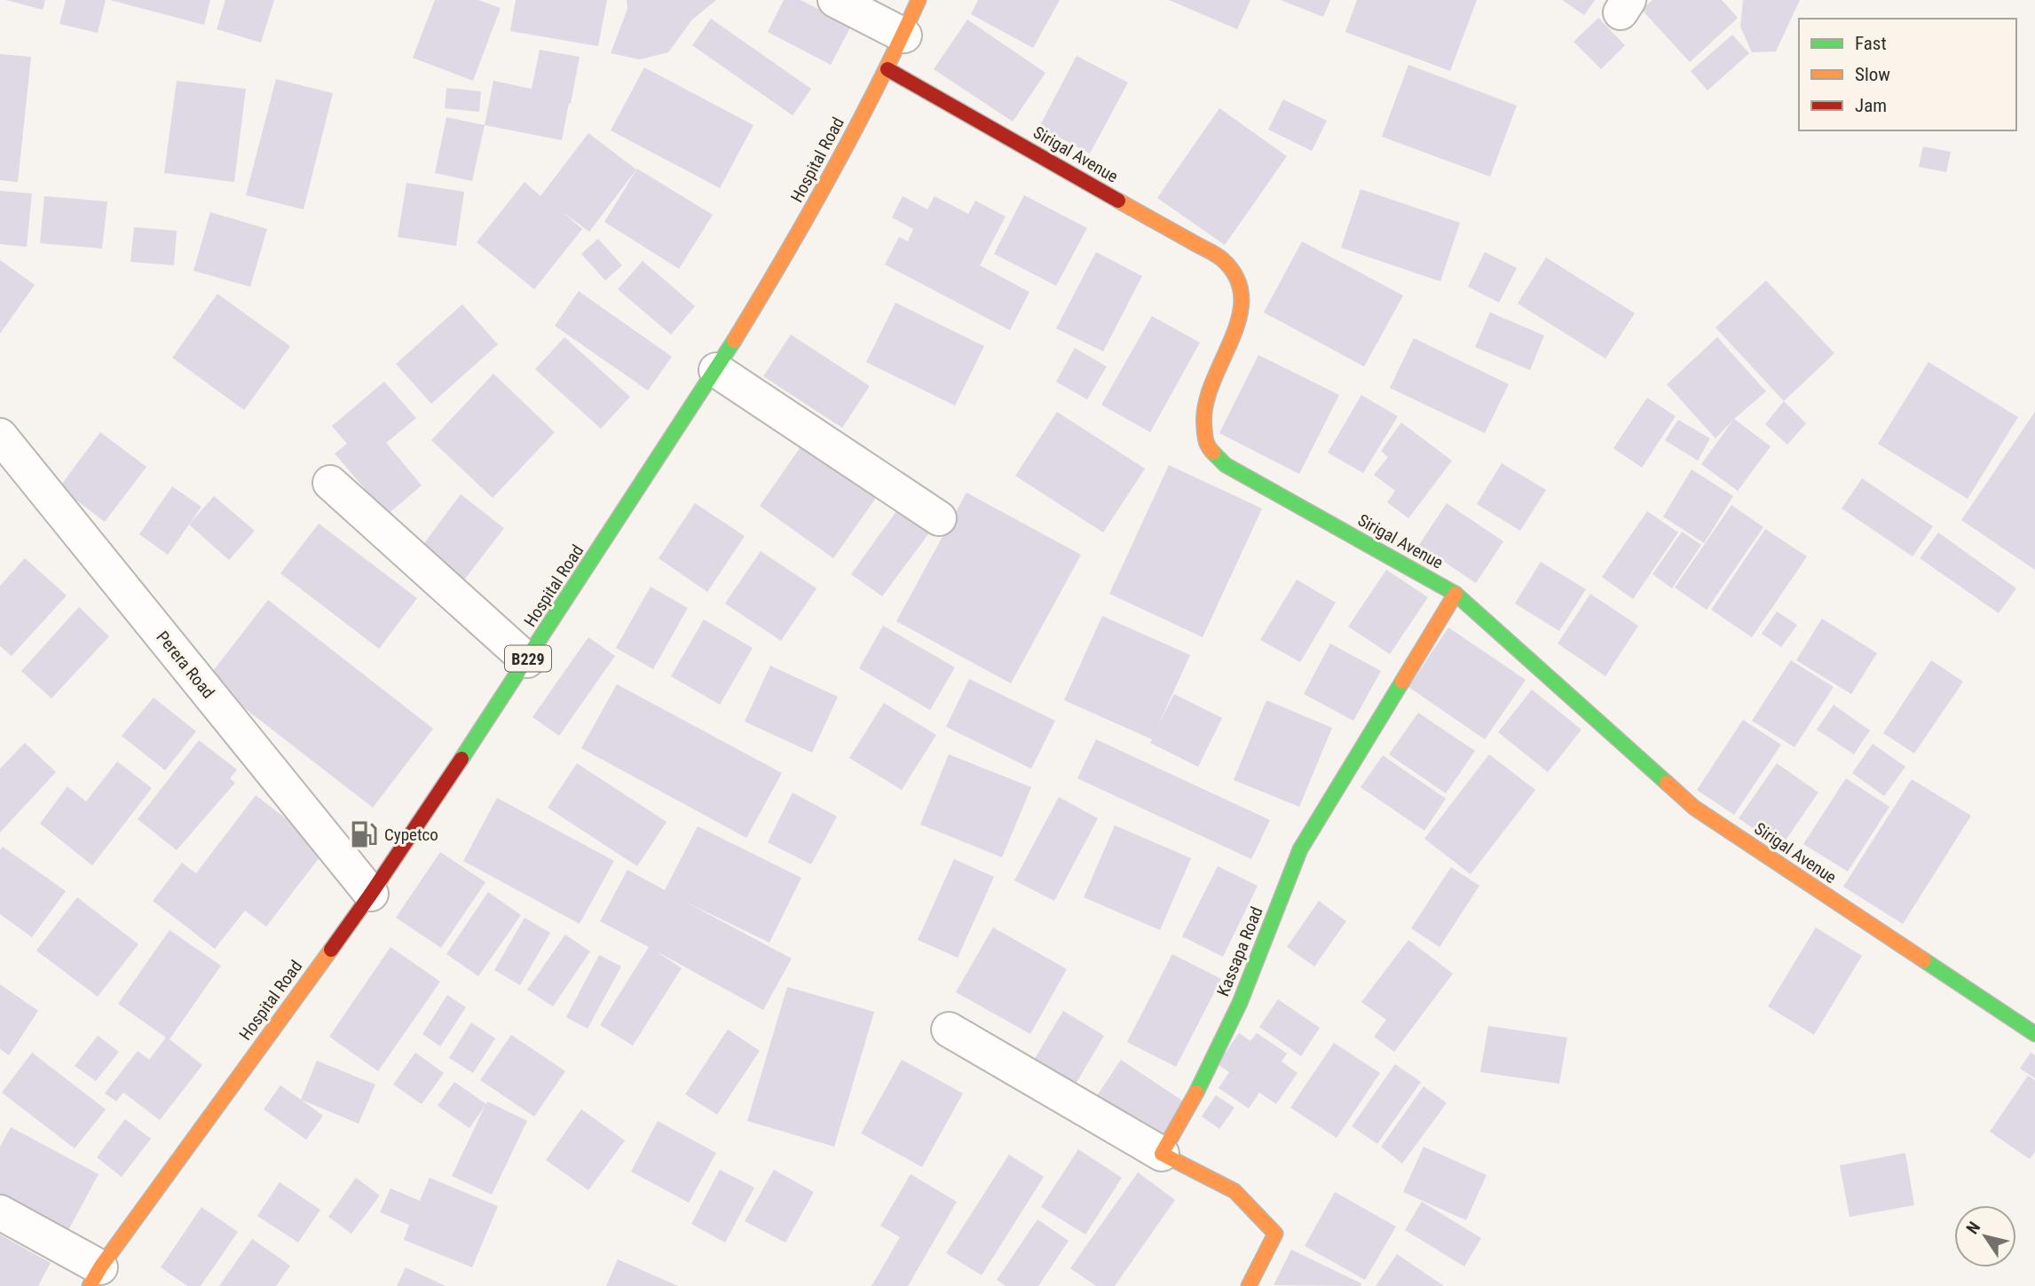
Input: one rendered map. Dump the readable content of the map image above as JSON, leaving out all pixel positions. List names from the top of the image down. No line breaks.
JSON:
{"streets":{"street":["Sirigal Avenue","Hospital Road","B229","Perera Road","Kassapa Road"]},"crossings":[["Sirigal Avenue","Hospital Road"],["Sirigal Avenue","Kassapa Road"],["Hospital Road","Perera Road"]],"places":{"fuel station":["Cypetco"]},"legend":["Fast","Slow","Jam"],"north":"top left"}
